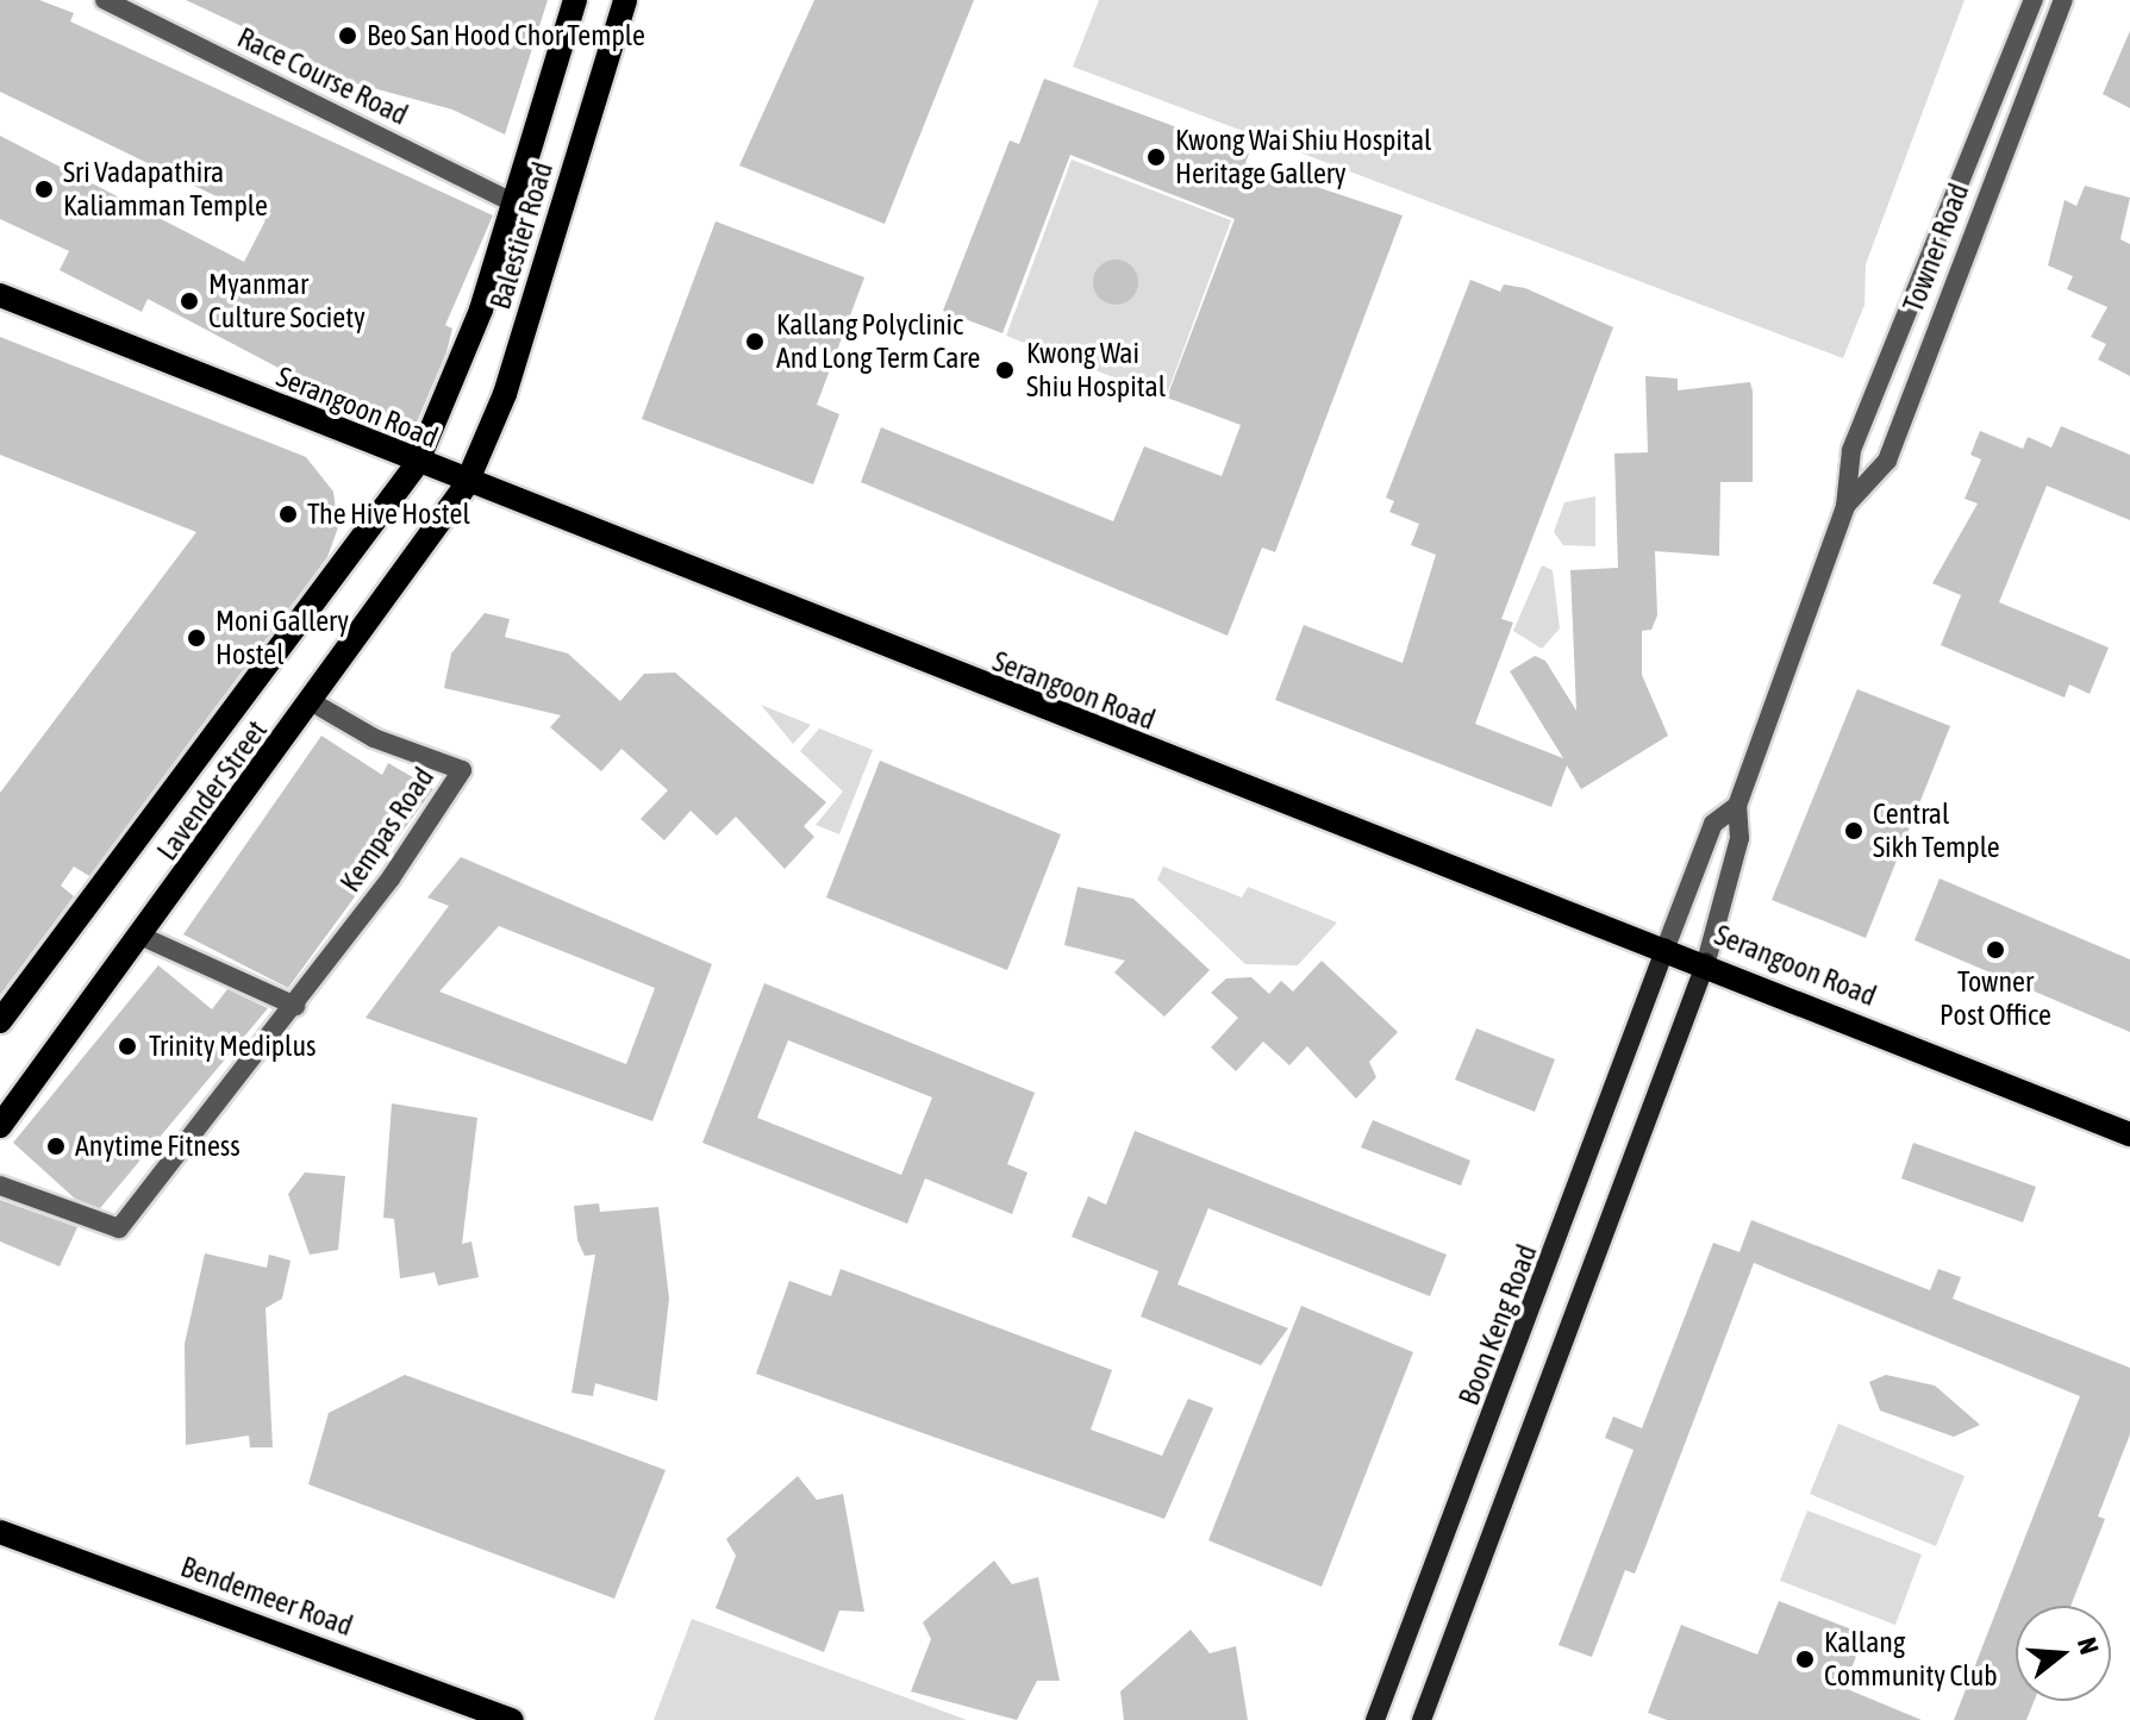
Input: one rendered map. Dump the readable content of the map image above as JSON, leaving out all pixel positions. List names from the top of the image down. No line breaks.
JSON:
{"streets":{"main road":["Balestier Road","Serangoon Road","Lavender Street","Boon Keng Road","Bendemeer Road"],"street":["Race Course Road","Towner Road","Kempas Road"]},"crossings":[["Race Course Road","Balestier Road"],["Balestier Road","Serangoon Road"],["Balestier Road","Lavender Street"],["Towner Road","Serangoon Road"],["Towner Road","Boon Keng Road"],["Serangoon Road","Lavender Street"],["Serangoon Road","Boon Keng Road"],["Lavender Street","Kempas Road"]],"places":["Beo San Hood Chor Temple","Kwong Wai Shiu Hospital Heritage Gallery","Sri Vadapathira Kaliamman Temple","Myanmar Culture Society","Kallang Polyclinic And Long Term Care","Kwong Wai Shiu Hospital","The Hive Hostel","Moni Gallery Hostel","Central Sikh Temple","Towner Post Office","Trinity Mediplus","Anytime Fitness","Kallang Community Club"],"north":"right"}
